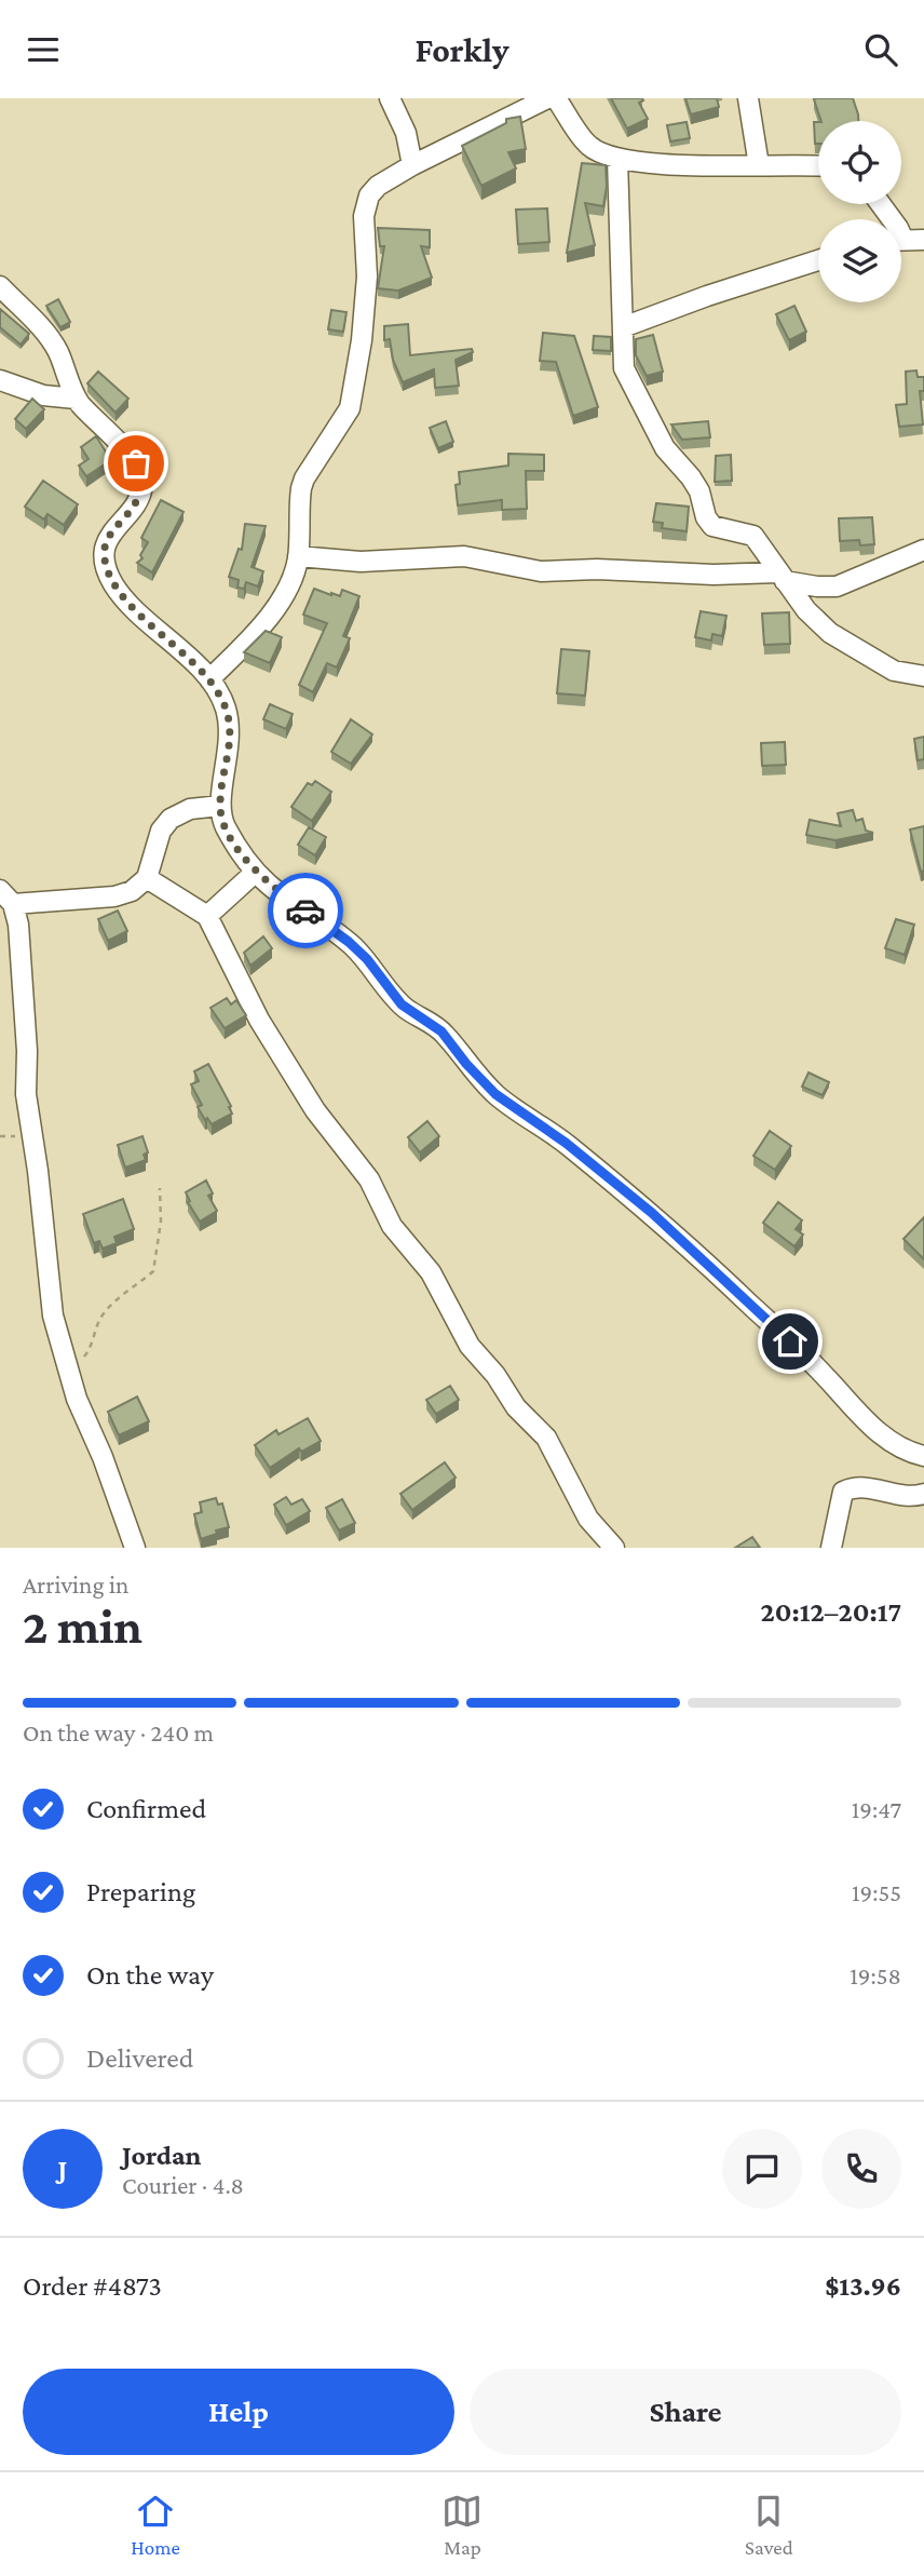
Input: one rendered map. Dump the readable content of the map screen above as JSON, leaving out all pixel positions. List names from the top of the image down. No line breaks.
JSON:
{"page":{"header":"Forkly","heading":["2 min","Arriving in","20:12–20:17"],"panel":["Jordan","Courier · 4.8","Order #4873","$13.96"],"bar":"On the way · 240 m","list":[["Confirmed","19:47"],["Preparing","19:55"],["On the way","19:58"],"Delivered"],"round":"J","buttons":["Help","Share"],"tabs":["Home","Map","Saved"]}}
